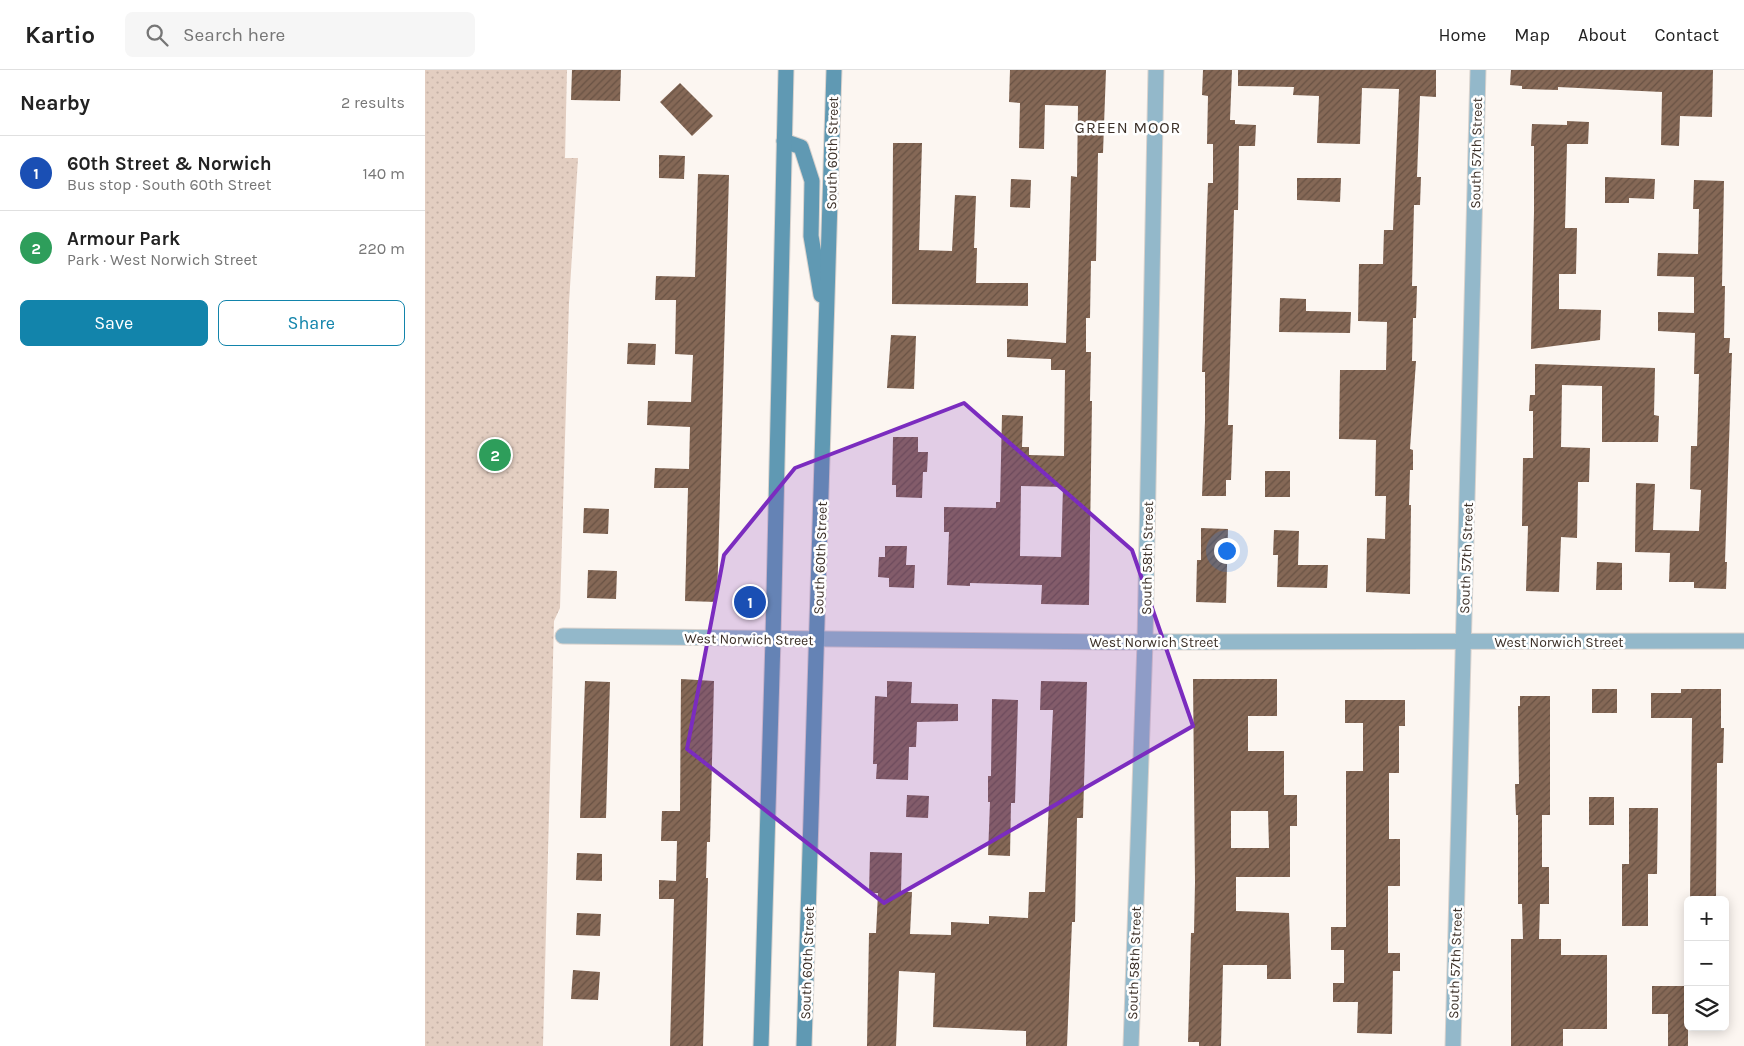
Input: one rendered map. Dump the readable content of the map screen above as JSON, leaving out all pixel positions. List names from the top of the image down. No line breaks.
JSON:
{"streets":{"main road":["South 60th Street"],"street":["South 57th Street","South 58th Street","West Norwich Street"]},"crossings":[["South 60th Street","West Norwich Street"],["South 57th Street","West Norwich Street"],["South 58th Street","West Norwich Street"]],"districts":["GREEN MOOR"],"page":{"header":"Kartio","search":"Search here","nav":["Home","Map","About","Contact"],"heading":["Nearby","2 results"],"list":[{"mark":"1","name":"60th Street & Norwich","note":"Bus stop · South 60th Street","value":"140 m"},{"mark":"2","name":"Armour Park","note":"Park · West Norwich Street","value":"220 m"}],"buttons":["Save","Share"],"pins":["2","1"],"map_buttons":["+","−"]}}
